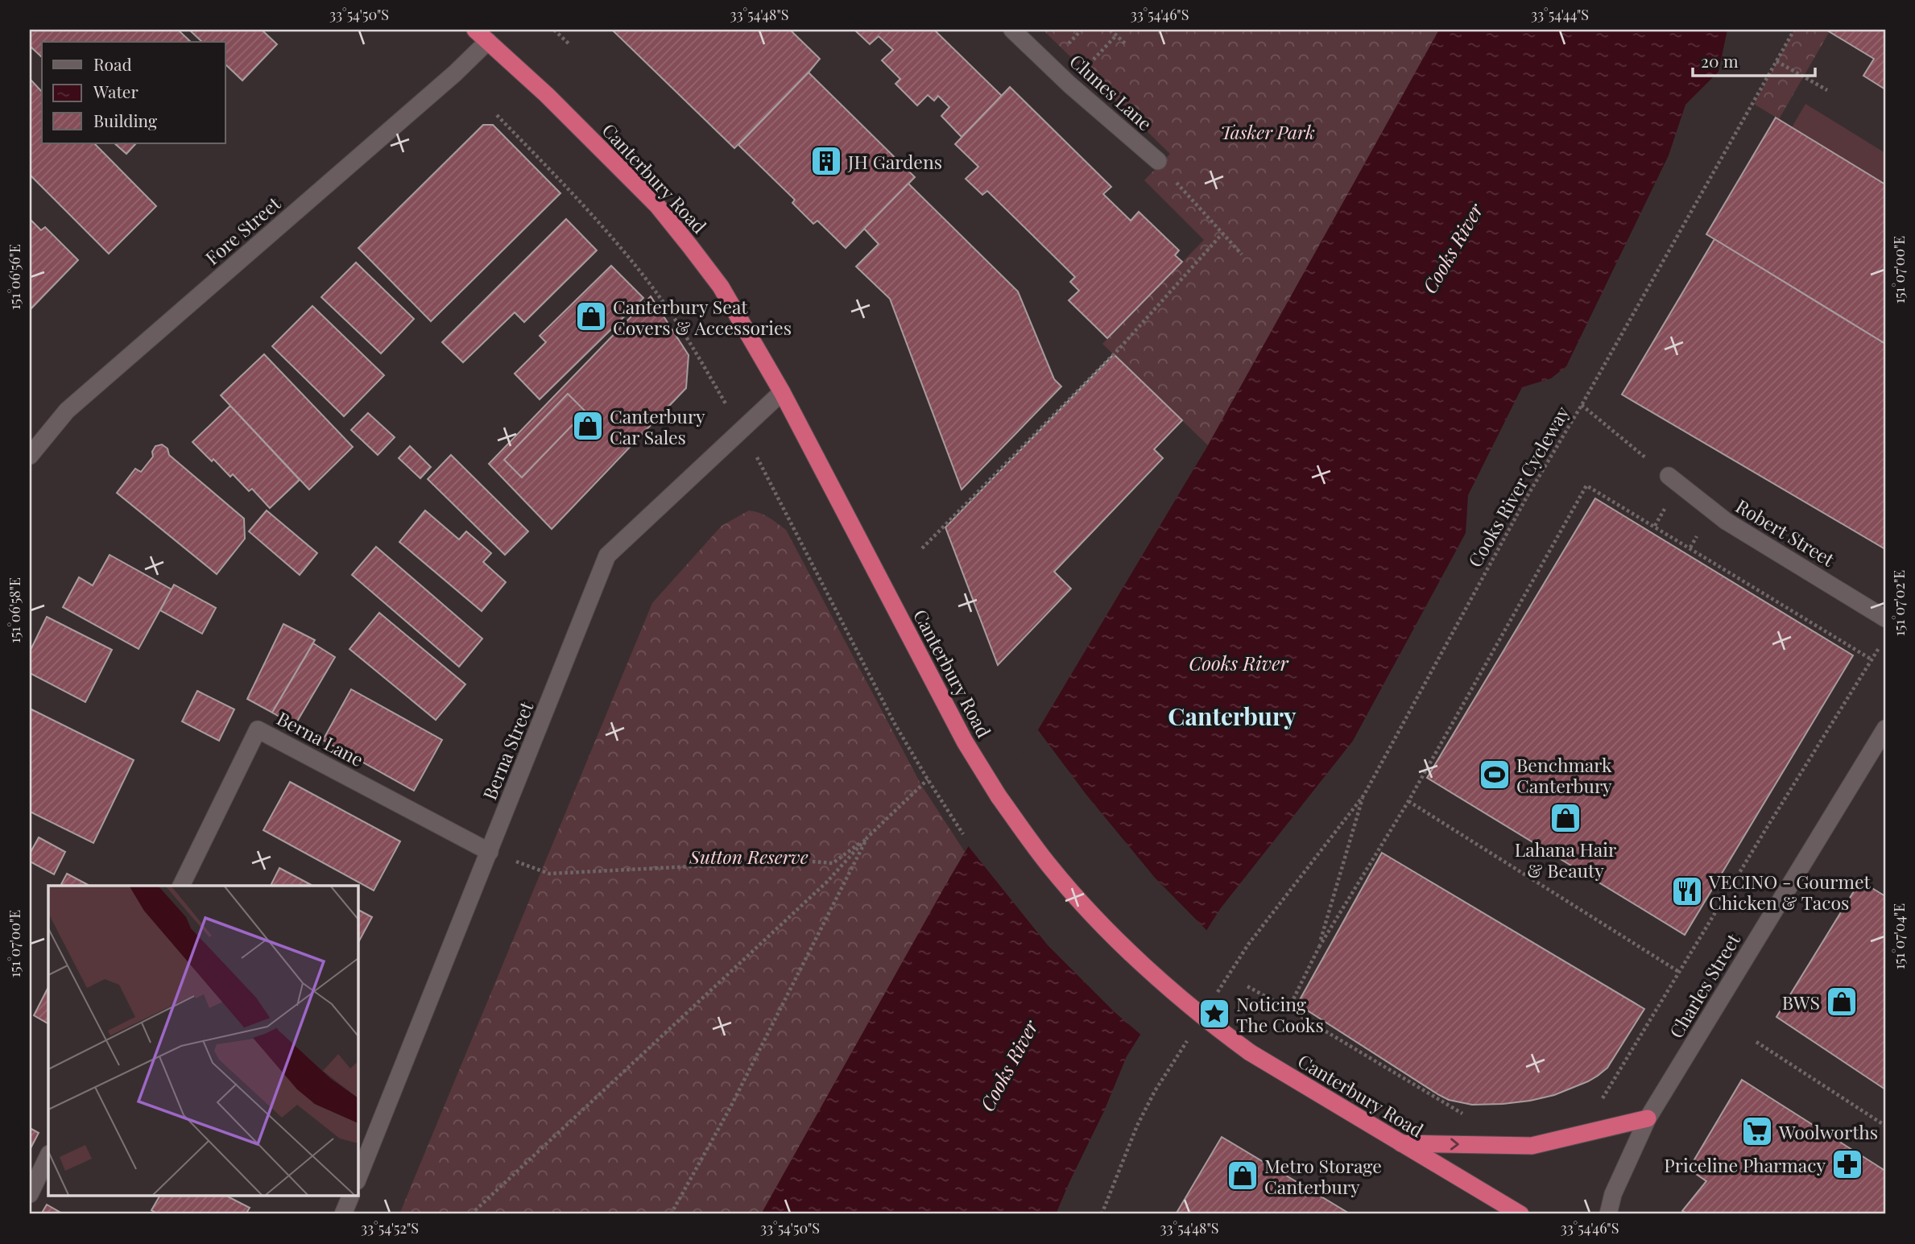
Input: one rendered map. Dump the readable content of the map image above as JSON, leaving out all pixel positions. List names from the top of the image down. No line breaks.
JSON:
{"streets":{"highway":["Canterbury Road"],"street":["Clunes Lane","Fore Street","Robert Street","Berna Lane","Berna Street","Charles Street"],"path":["Cooks River Cycleway"]},"crossings":[["Canterbury Road","Fore Street"],["Canterbury Road","Berna Street"],["Berna Lane","Berna Street"]],"districts":["Canterbury"],"water":["Cooks River"],"parks":["Tasker Park","Sutton Reserve"],"places":{"building":["JH Gardens"],"shop":["Canterbury Seat Covers & Accessories","Canterbury Car Sales","Lahana Hair & Beauty","BWS","Metro Storage Canterbury"],"sports":["Benchmark Canterbury"],"restaurant":["VECINO - Gourmet Chicken & Tacos"],"place":["Noticing The Cooks"],"supermarket":["Woolworths"],"pharmacy":["Priceline Pharmacy"]},"legend":["Road","Water","Building"],"scale_bar":"20 m","coordinates":["33°54'50\"S","33°54'48\"S","33°54'46\"S","33°54'44\"S","151°07'00\"E","151°06'56\"E","151°07'02\"E","151°06'58\"E","151°07'04\"E","33°54'52\"S"]}
